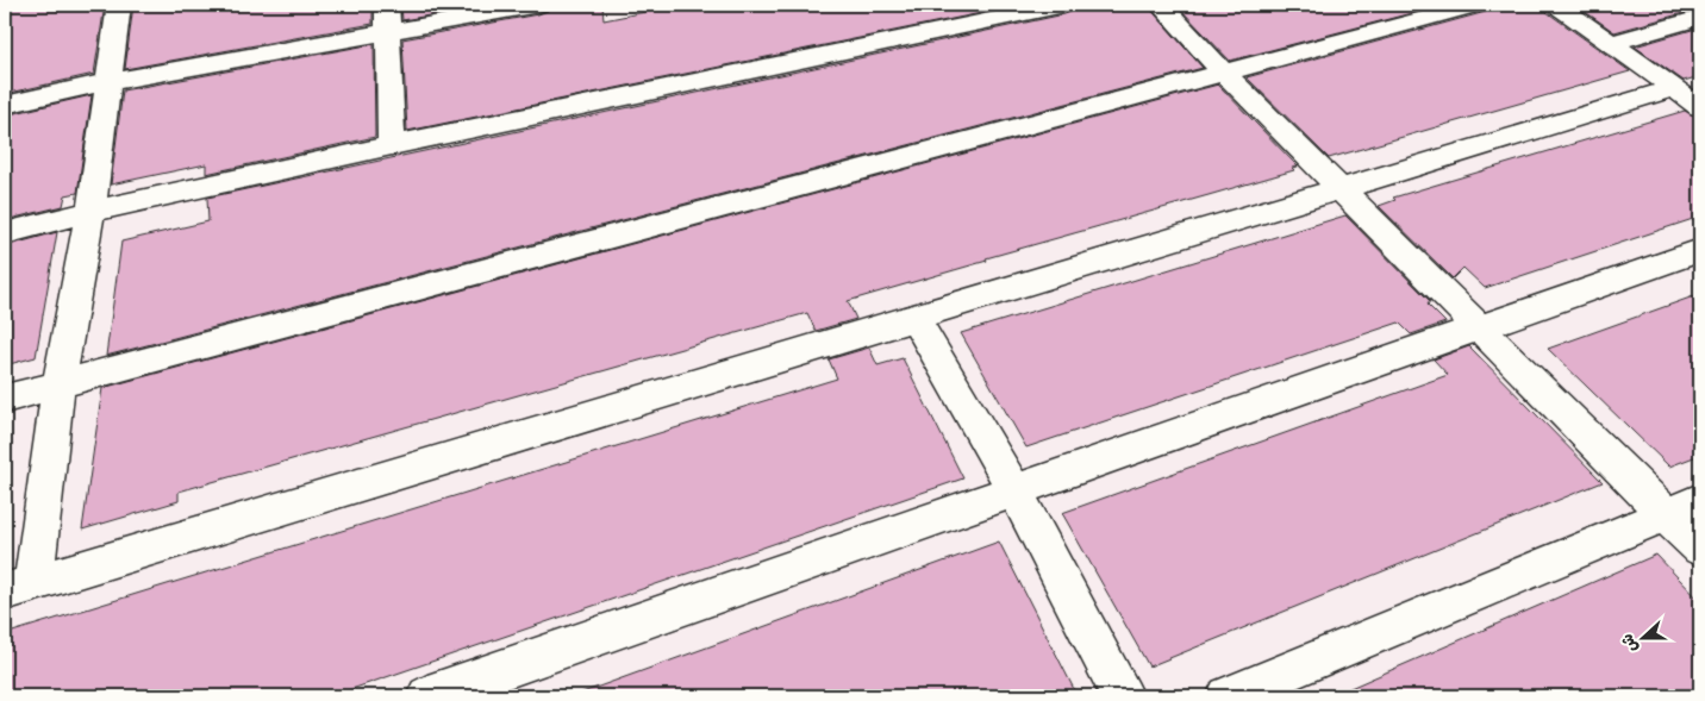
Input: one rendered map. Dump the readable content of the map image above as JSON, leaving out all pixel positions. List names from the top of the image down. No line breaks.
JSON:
{"north":"left"}
